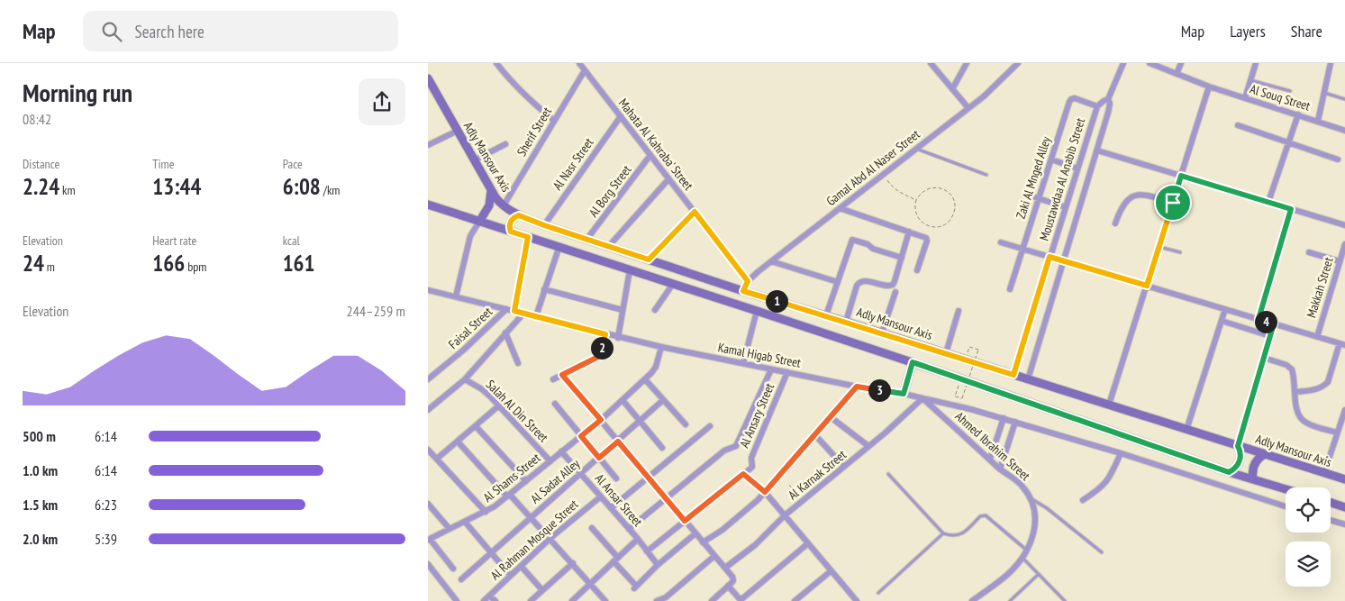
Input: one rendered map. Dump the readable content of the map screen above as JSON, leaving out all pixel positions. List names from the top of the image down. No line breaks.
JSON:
{"streets":{"main road":["Adly Mansour Axis"],"street":["Al Souq Street","Sherif Street","Mahata Al Kahraba' Street","Al Nasr Street","Gamal Abd Al Naser Street","Zaki Al Mnged Alley","Moustawdaa Al Anabib Street","Al Borg Street","Makkah Street","Faisal Street","Kamal Higab Street","Salah Al Din Street","Al Ansary Street","Ahmed Ibrahim Street","Al Karnak Street","Al Shams Street","Al Sadat Alley","Al Ansar Street","Al Rahman Mosque Street"]},"crossings":[["Sherif Street","Mahata Al Kahraba' Street"],["Sherif Street","Adly Mansour Axis"],["Mahata Al Kahraba' Street","Al Nasr Street"],["Mahata Al Kahraba' Street","Gamal Abd Al Naser Street"],["Mahata Al Kahraba' Street","Al Borg Street"],["Adly Mansour Axis","Al Nasr Street"],["Adly Mansour Axis","Gamal Abd Al Naser Street"],["Adly Mansour Axis","Moustawdaa Al Anabib Street"],["Adly Mansour Axis","Al Borg Street"],["Zaki Al Mnged Alley","Moustawdaa Al Anabib Street"],["Faisal Street","Kamal Higab Street"],["Kamal Higab Street","Al Ansary Street"],["Kamal Higab Street","Ahmed Ibrahim Street"],["Kamal Higab Street","Al Karnak Street"],["Kamal Higab Street","Al Shams Street"],["Salah Al Din Street","Al Shams Street"],["Ahmed Ibrahim Street","Al Karnak Street"],["Al Shams Street","Al Ansar Street"],["Al Sadat Alley","Al Ansar Street"],["Al Ansar Street","Al Rahman Mosque Street"]],"page":{"header":"Map","search":"Search here","nav":["Map","Layers","Share"],"heading":["Morning run","08:42"],"stats":[["Distance","2.24 km"],["Time","13:44"],["Pace","6:08 /km"],["Elevation","24 m"],["Heart rate","166 bpm"],["kcal","161"]],"pins":["1","4","2","3"],"chart":["Elevation","244–259 m"],"list":[{"name":"500 m","note":"6:14"},{"name":"1.0 km","note":"6:14"},{"name":"1.5 km","note":"6:23"},{"name":"2.0 km","note":"5:39"}]}}
